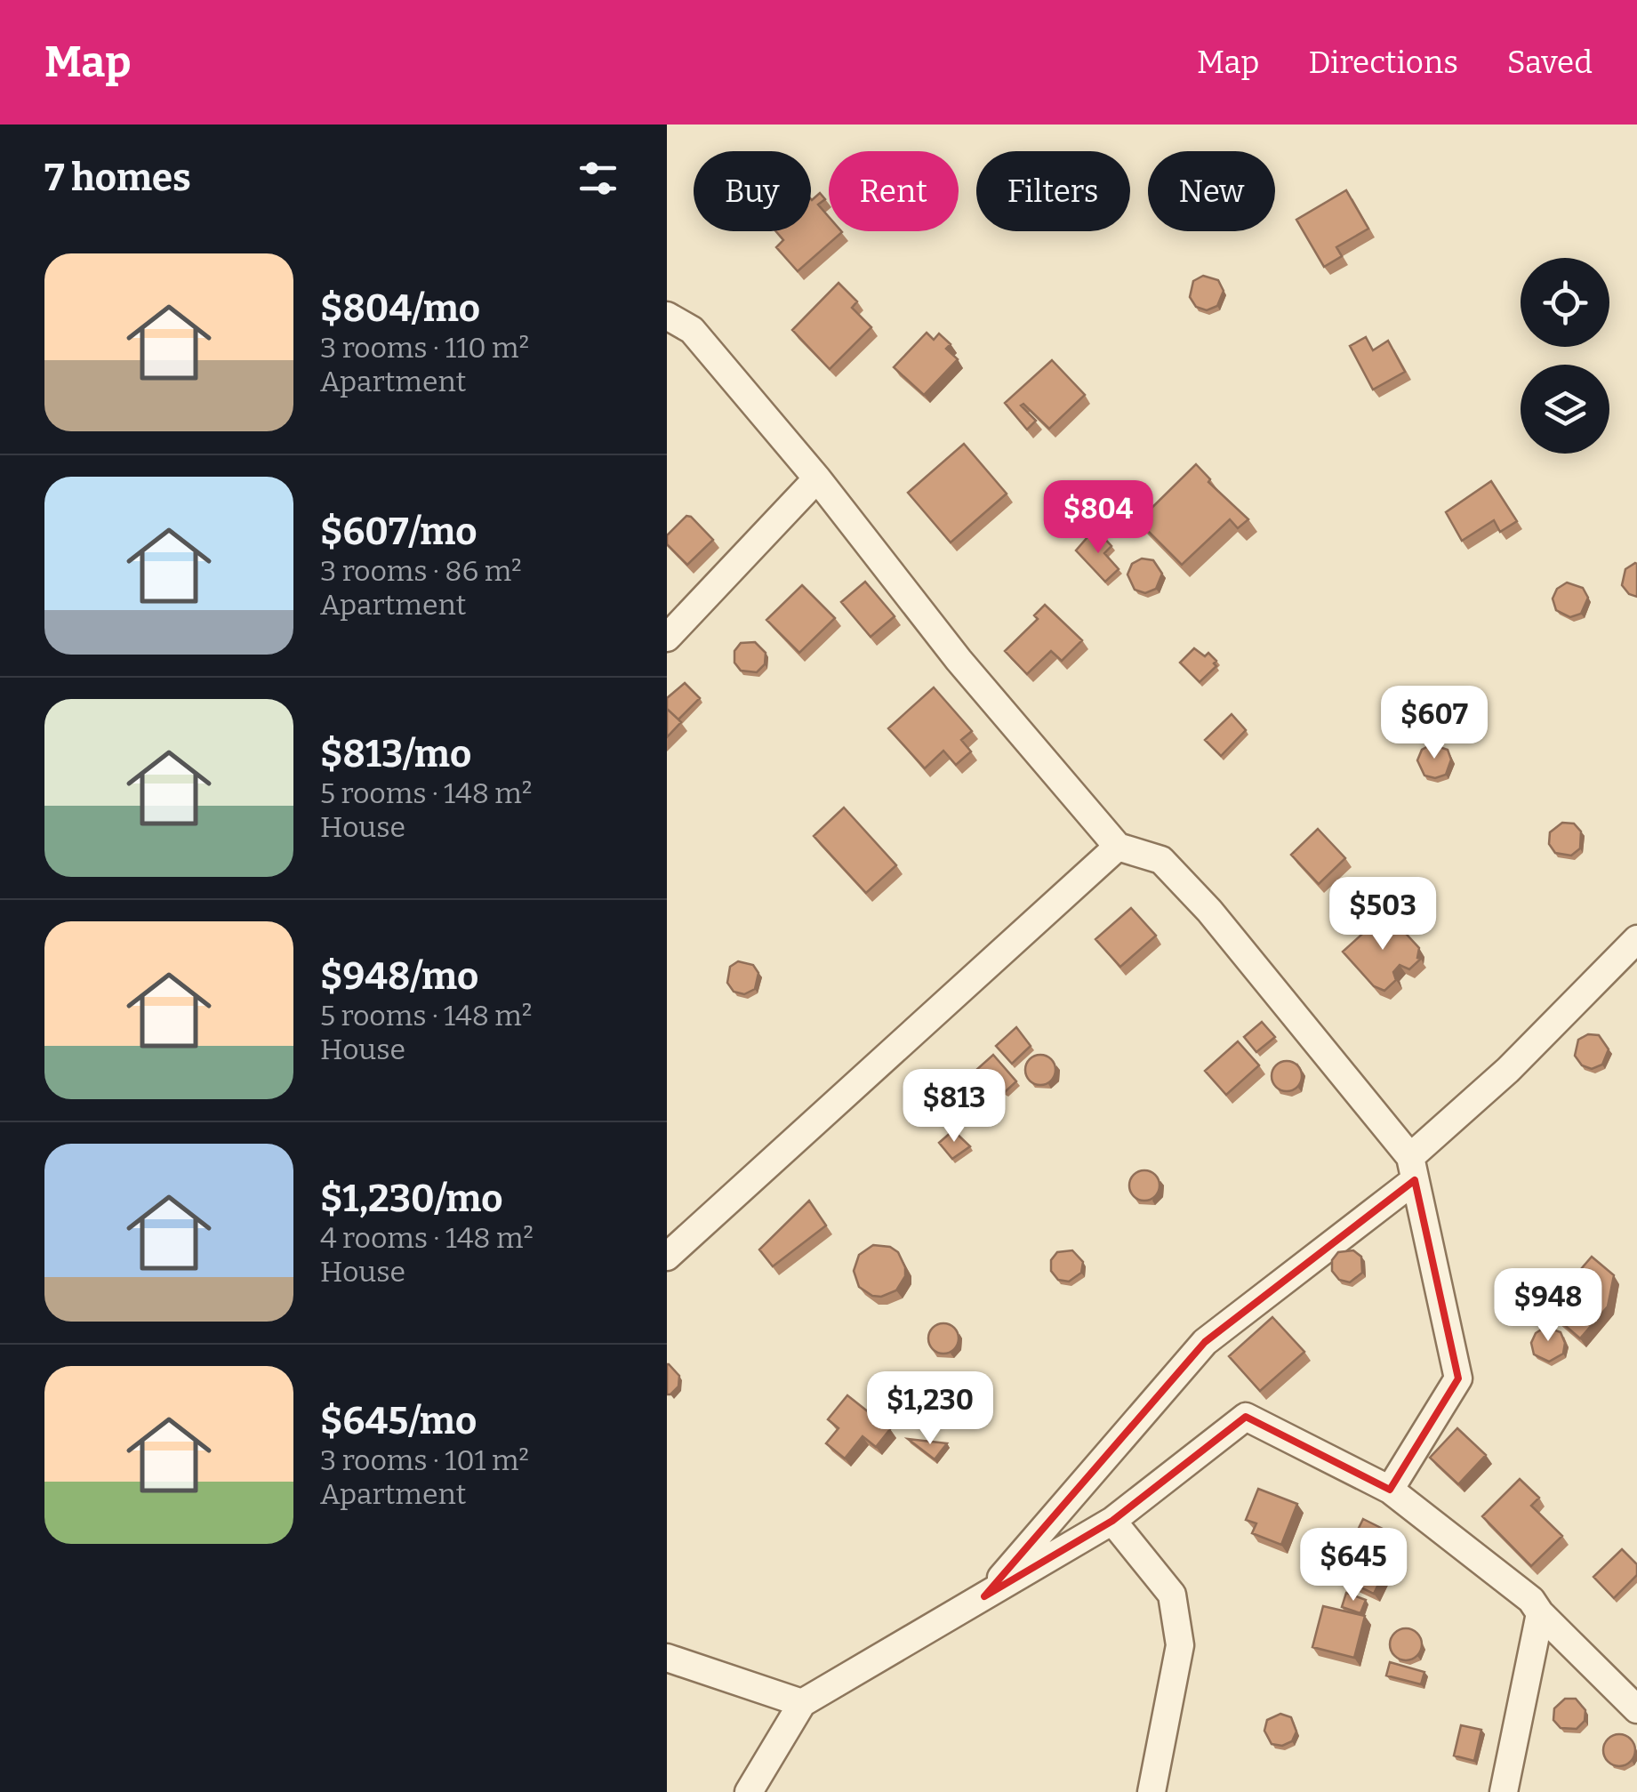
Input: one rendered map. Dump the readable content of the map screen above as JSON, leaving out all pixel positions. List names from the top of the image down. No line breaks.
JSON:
{"page":{"header":"Map","nav":["Map","Directions","Saved"],"heading":"7 homes","chip":["Buy","Rent","Filters","New"],"list":[{"name":"$804/mo","note":"3 rooms · 110 m² · Apartment"},{"name":"$607/mo","note":"3 rooms · 86 m² · Apartment"},{"name":"$813/mo","note":"5 rooms · 148 m² · House"},{"name":"$948/mo","note":"5 rooms · 148 m² · House"},{"name":"$1,230/mo","note":"4 rooms · 148 m² · House"},{"name":"$645/mo","note":"3 rooms · 101 m² · Apartment"}],"price":["$804","$607","$503","$813","$948","$1,230","$645"]}}
